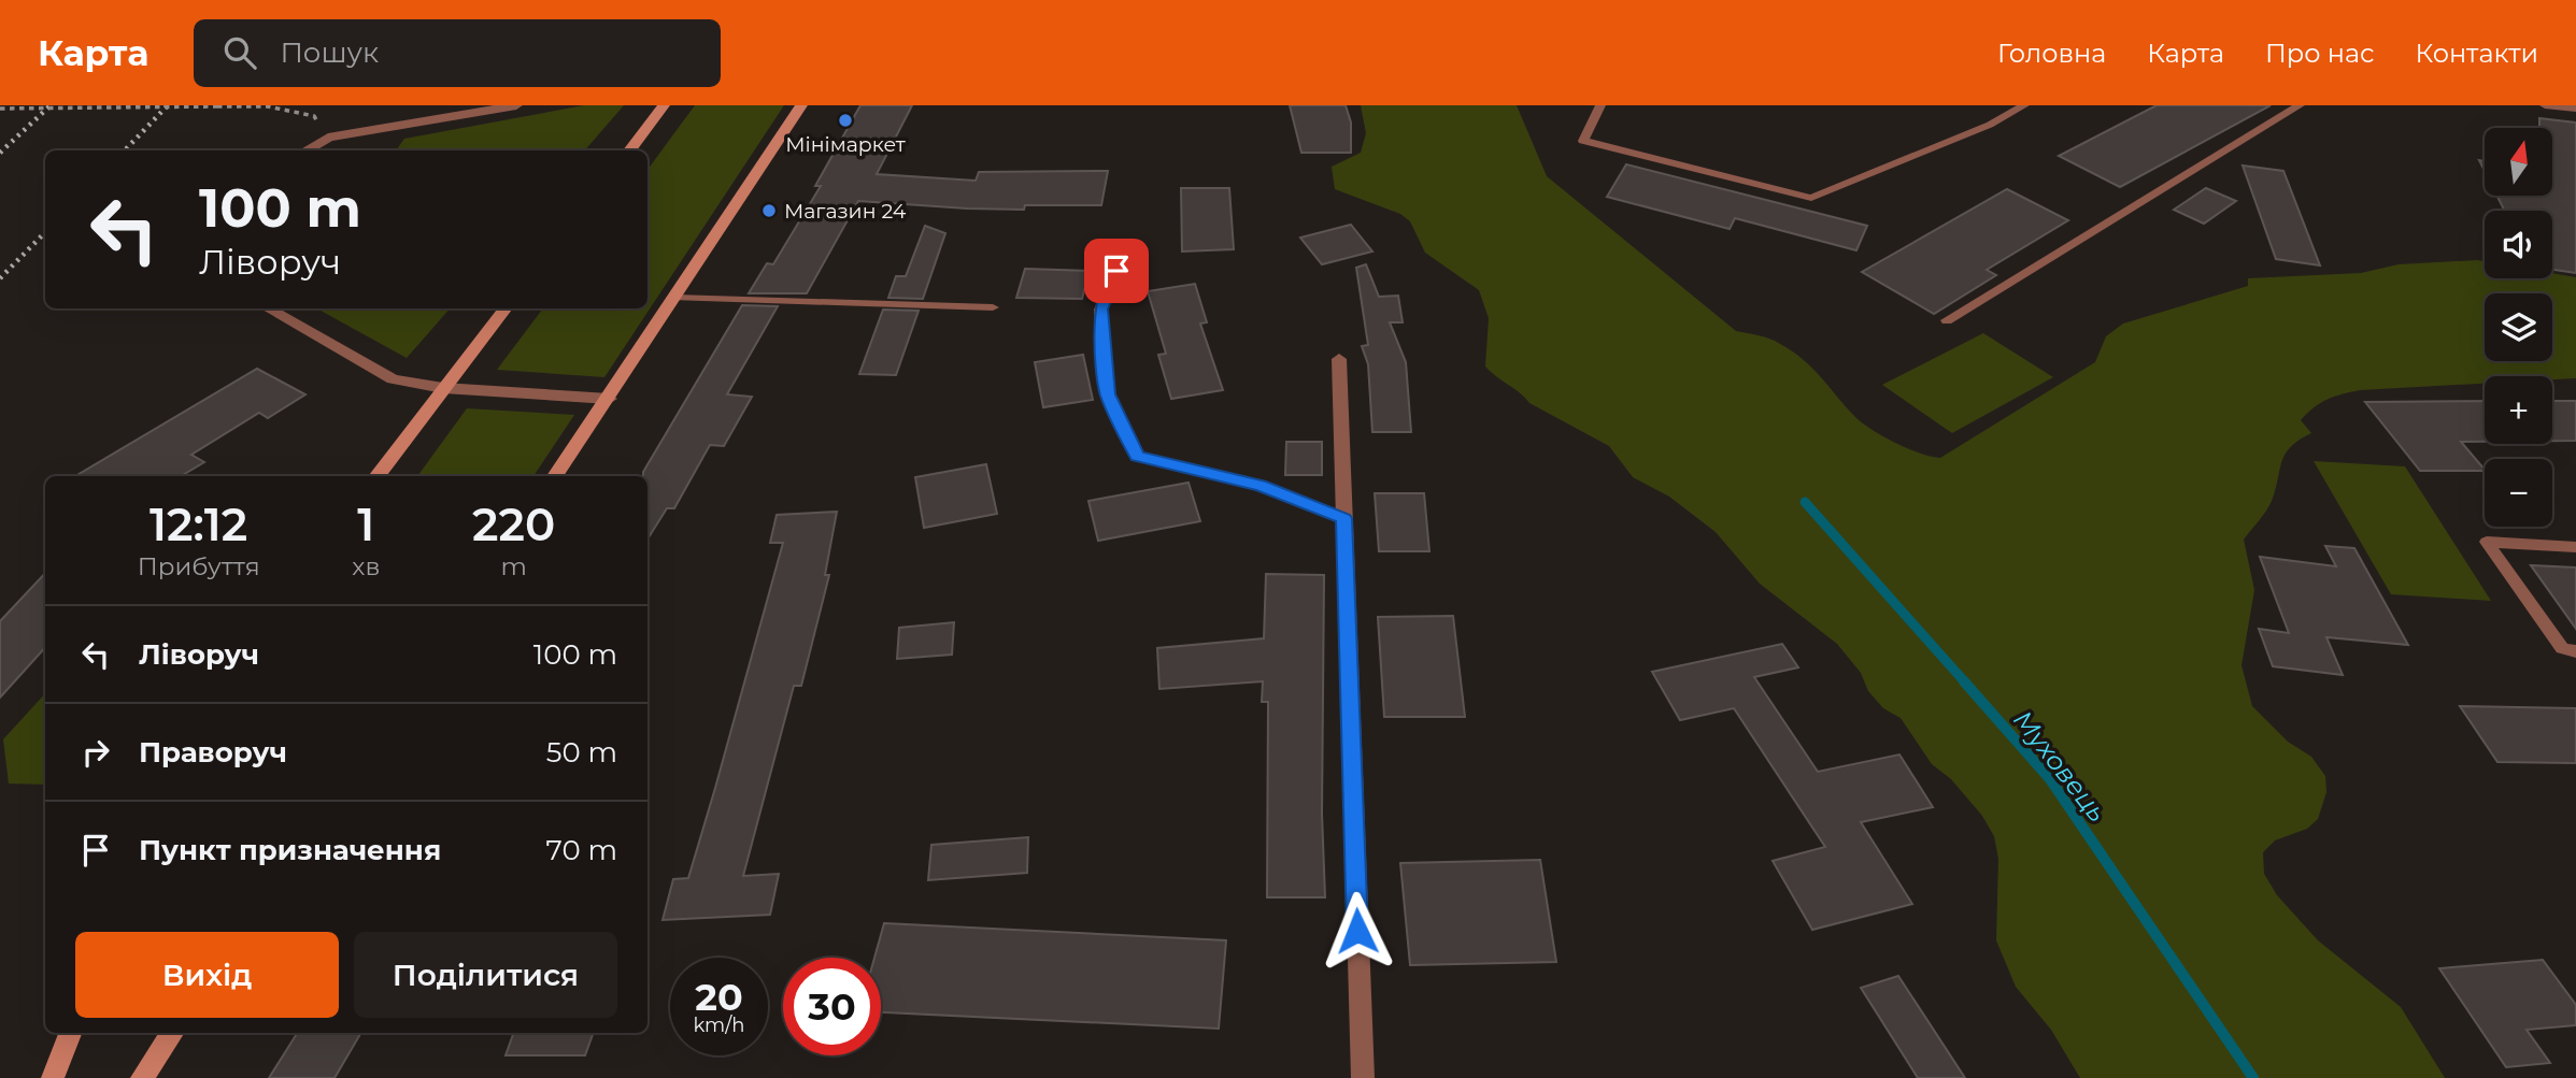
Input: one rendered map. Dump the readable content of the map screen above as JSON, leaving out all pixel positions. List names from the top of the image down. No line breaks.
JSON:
{"water":["Муховець"],"places":["Мінімаркет","Магазин 24"],"north":"top","page":{"header":"Карта","search":"Пошук","nav":["Головна","Карта","Про нас","Контакти"],"map_buttons":["+","−"],"turn":["100 m","Ліворуч"],"eta":["12:12","Прибуття","1","хв","220","m"],"list":[{"name":"Ліворуч","value":"100 m"},{"name":"Праворуч","value":"50 m"},{"name":"Пункт призначення","value":"70 m"}],"buttons":["Вихід","Поділитися"],"speed":"20 km/h","limit":"30"}}
